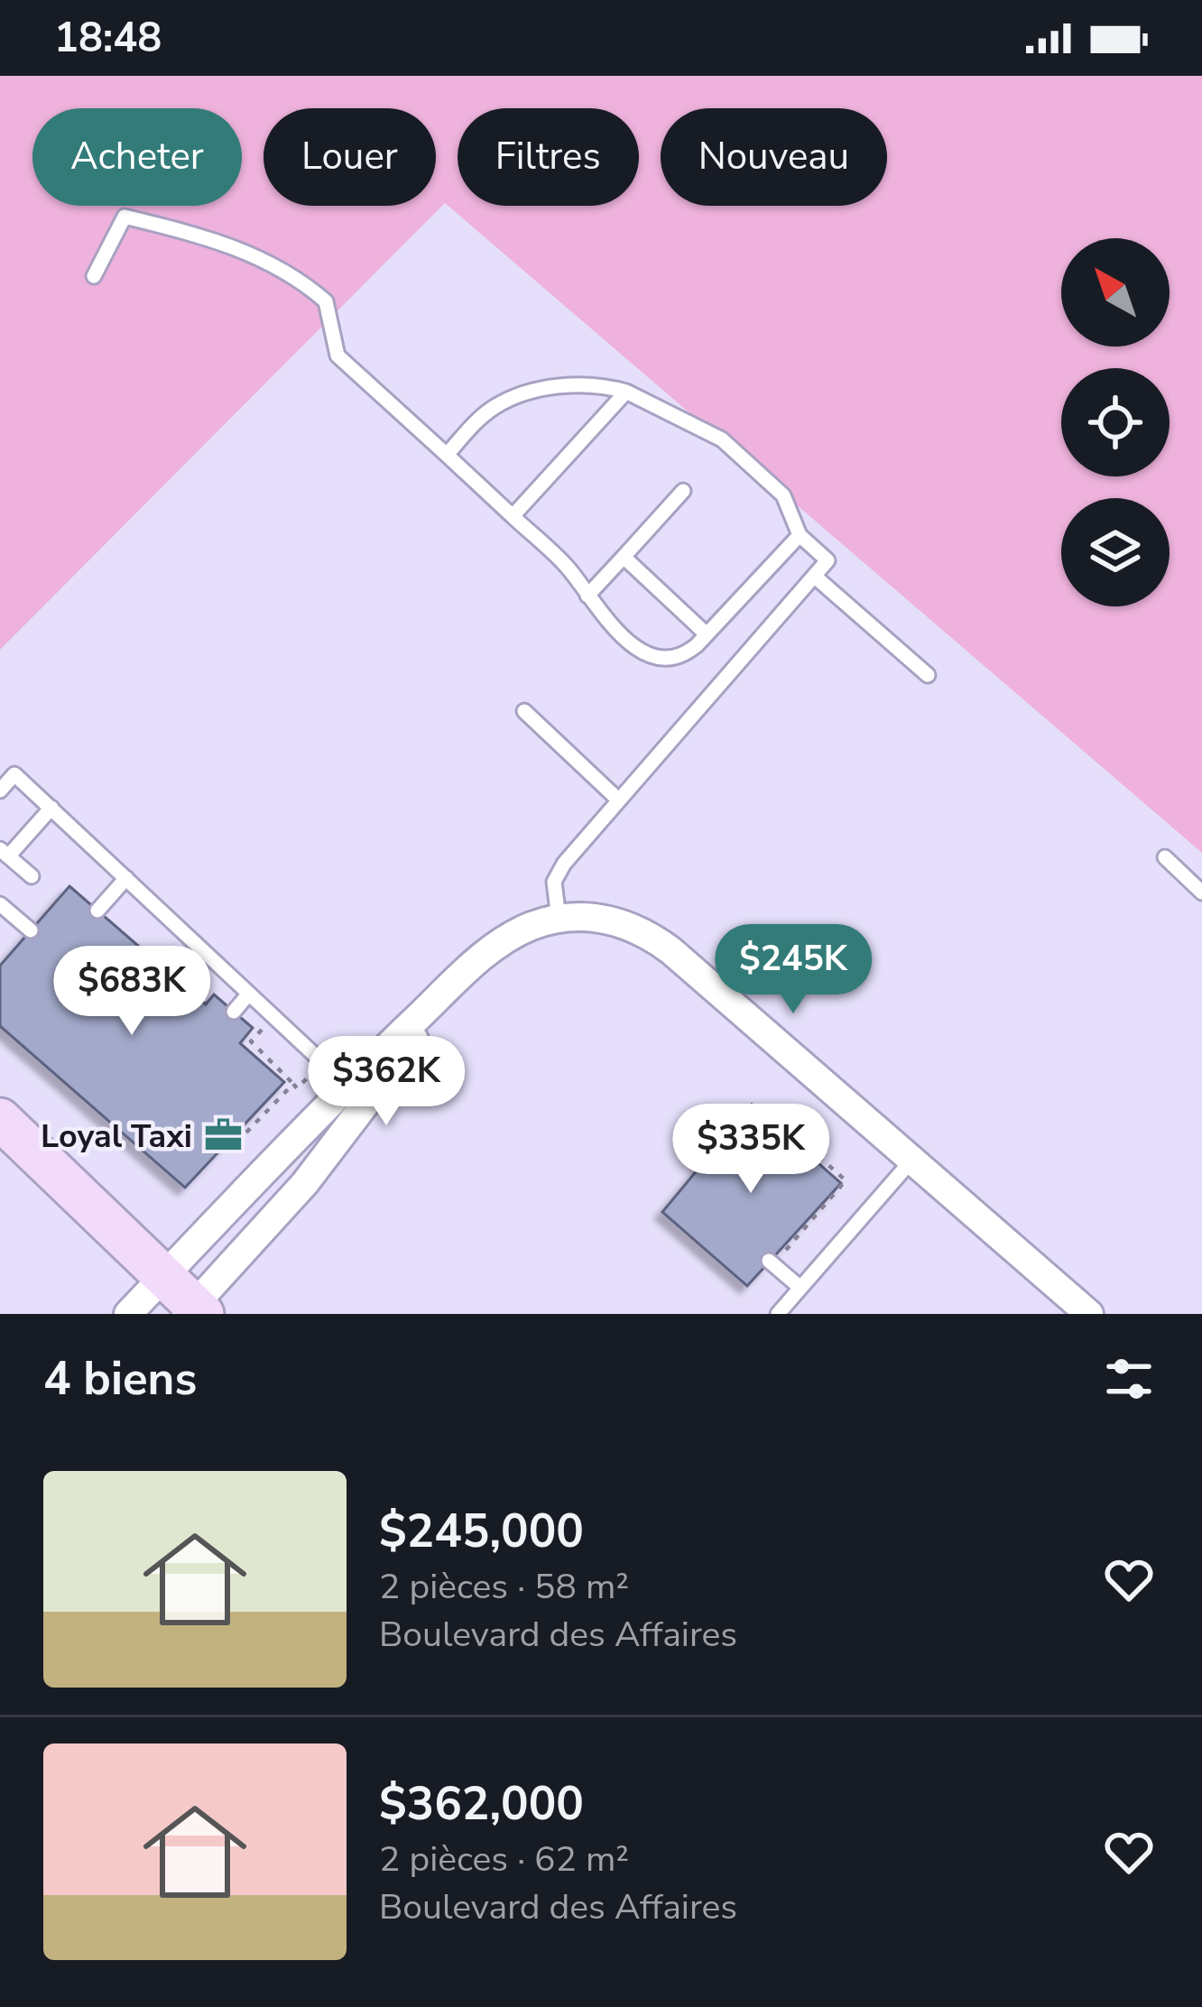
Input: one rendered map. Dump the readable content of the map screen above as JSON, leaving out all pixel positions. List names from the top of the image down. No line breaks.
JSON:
{"places":{"office":["Loyal Taxi"]},"north":"top left","page":{"status":"18:48","chip":["Acheter","Louer","Filtres","Nouveau"],"price":["$245K","$683K","$362K","$335K"],"heading":"4 biens","list":[{"name":"$245,000","note":"2 pièces · 58 m² · Boulevard des Affaires"},{"name":"$362,000","note":"2 pièces · 62 m² · Boulevard des Affaires"}]}}
